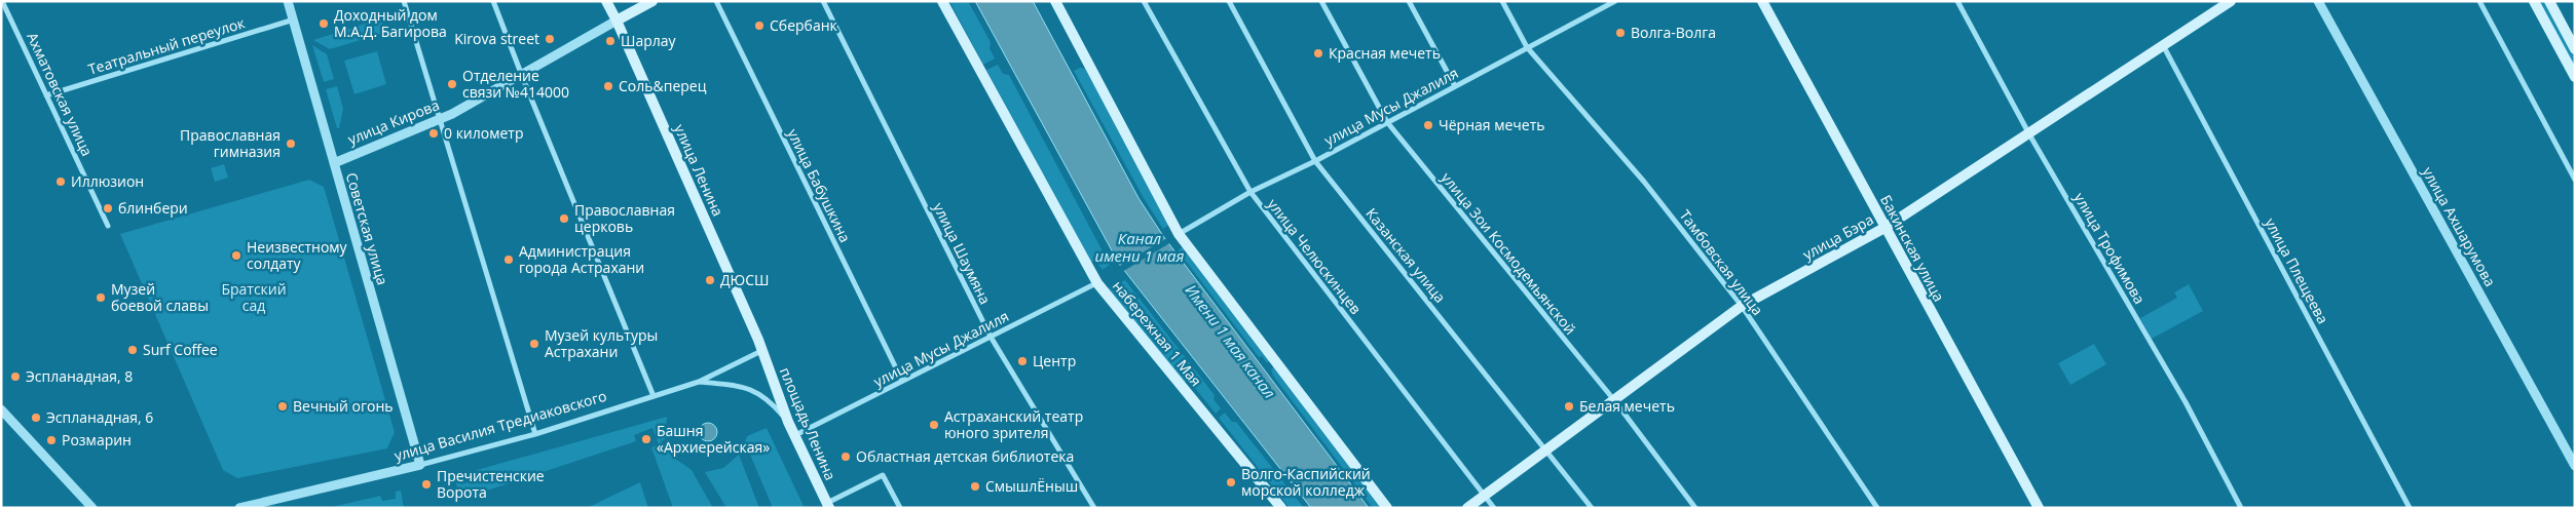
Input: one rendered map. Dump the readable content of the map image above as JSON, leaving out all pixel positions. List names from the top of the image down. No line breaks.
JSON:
{"streets":{"main road":["улица Кирова","улица Ленина","улица Бэра","Бакинская улица","набережная 1 Мая","площадь Ленина"],"street":["Театральный переулок","Ахматовская улица","улица Мусы Джалиля","улица Бабушкина","улица Ахшарумова","Советская улица","улица Трофимова","улица Шаумяна","улица Зои Космодемьянской","Казанская улица","улица Челюскинцев","Тамбовская улица","улица Плещеева","улица Василия Тредиаковского"]},"crossings":[["Театральный переулок","Ахматовская улица"],["Театральный переулок","Советская улица"],["улица Мусы Джалиля","улица Бабушкина"],["улица Мусы Джалиля","улица Шаумяна"],["улица Мусы Джалиля","улица Зои Космодемьянской"],["улица Мусы Джалиля","Казанская улица"],["улица Мусы Джалиля","улица Челюскинцев"],["улица Мусы Джалиля","Тамбовская улица"],["улица Мусы Джалиля","набережная 1 Мая"],["улица Мусы Джалиля","площадь Ленина"],["улица Кирова","улица Ленина"],["улица Кирова","Советская улица"],["улица Ленина","площадь Ленина"],["улица Ленина","улица Василия Тредиаковского"],["Советская улица","улица Василия Тредиаковского"],["улица Бэра","Бакинская улица"],["улица Бэра","улица Трофимова"],["улица Бэра","улица Зои Космодемьянской"],["улица Бэра","Казанская улица"],["улица Бэра","улица Челюскинцев"],["улица Бэра","Тамбовская улица"],["улица Бэра","улица Плещеева"],["площадь Ленина","улица Василия Тредиаковского"]],"water":["Канал имени 1 мая","Имени 1 мая канал"],"parks":["Братский сад"],"places":["Доходный дом М.А.Д. Багирова","Сбербанк","Волга-Волга","Kirova street","Шарлау","Красная мечеть","Отделение связи №414000","Соль&перец","Чёрная мечеть","0 километр","Православная гимназия","Иллюзион","блинбери","Православная церковь","Неизвестному солдату","Администрация города Астрахани","ДЮСШ","Музей боевой славы","Музей культуры Астрахани","Surf Coffee","Центр","Эспланадная, 8","Вечный огонь","Белая мечеть","Эспланадная, 6","Астраханский театр юного зрителя","Башня «Архиерейская»","Розмарин","Областная детская библиотека","Волго-Каспийский морской колледж","Пречистенские Ворота","СмышлЁныш"]}
